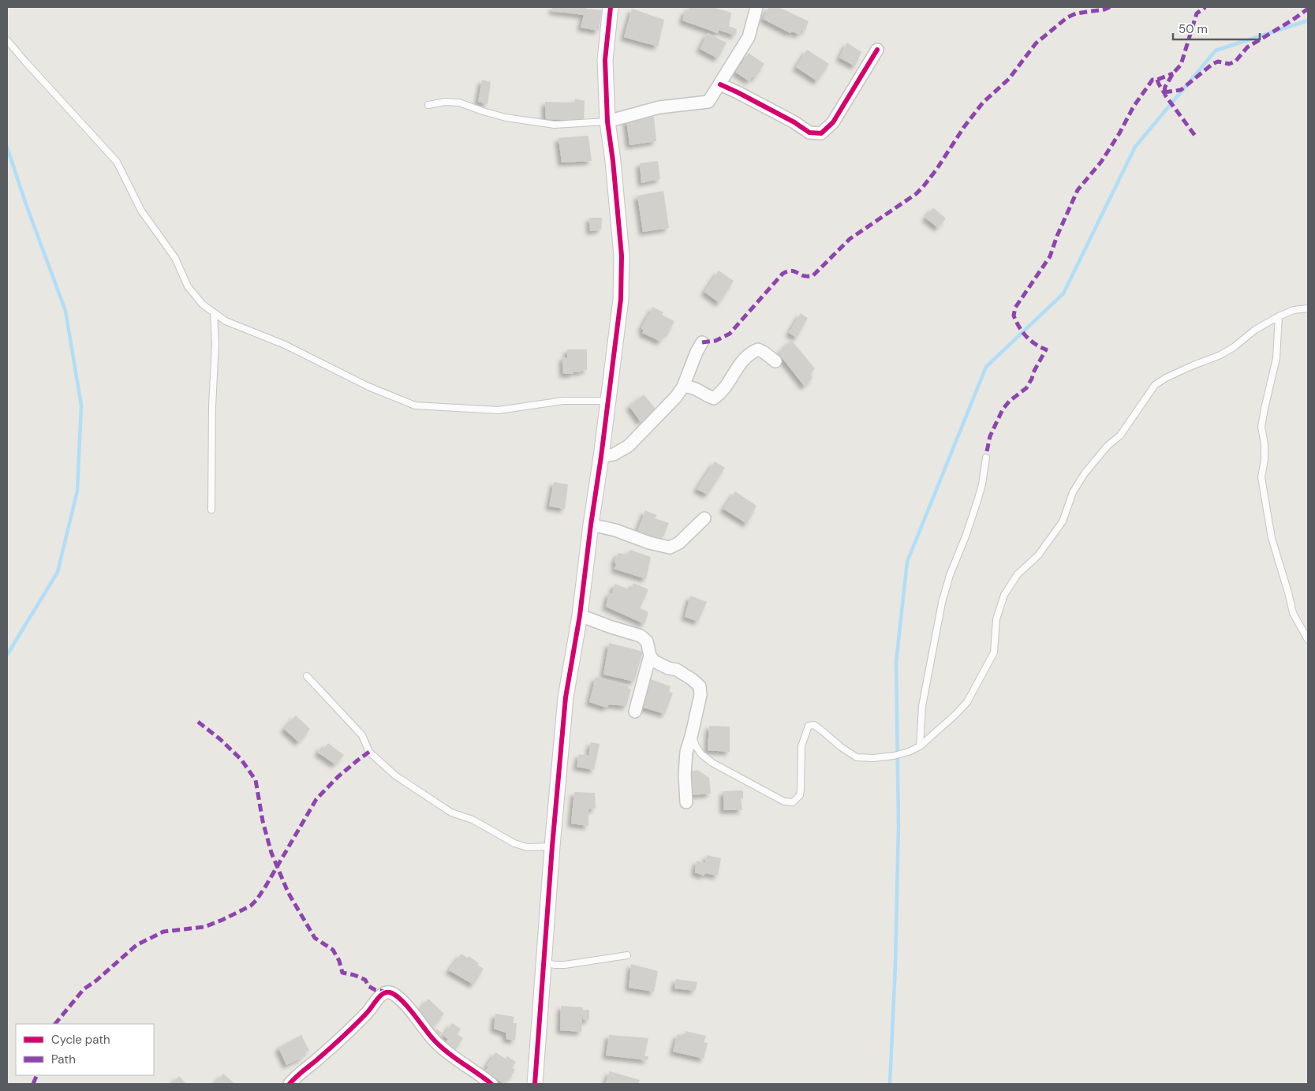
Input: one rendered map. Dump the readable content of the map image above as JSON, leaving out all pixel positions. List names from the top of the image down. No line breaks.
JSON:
{"legend":["Cycle path","Path"],"scale_bar":"50 m"}
